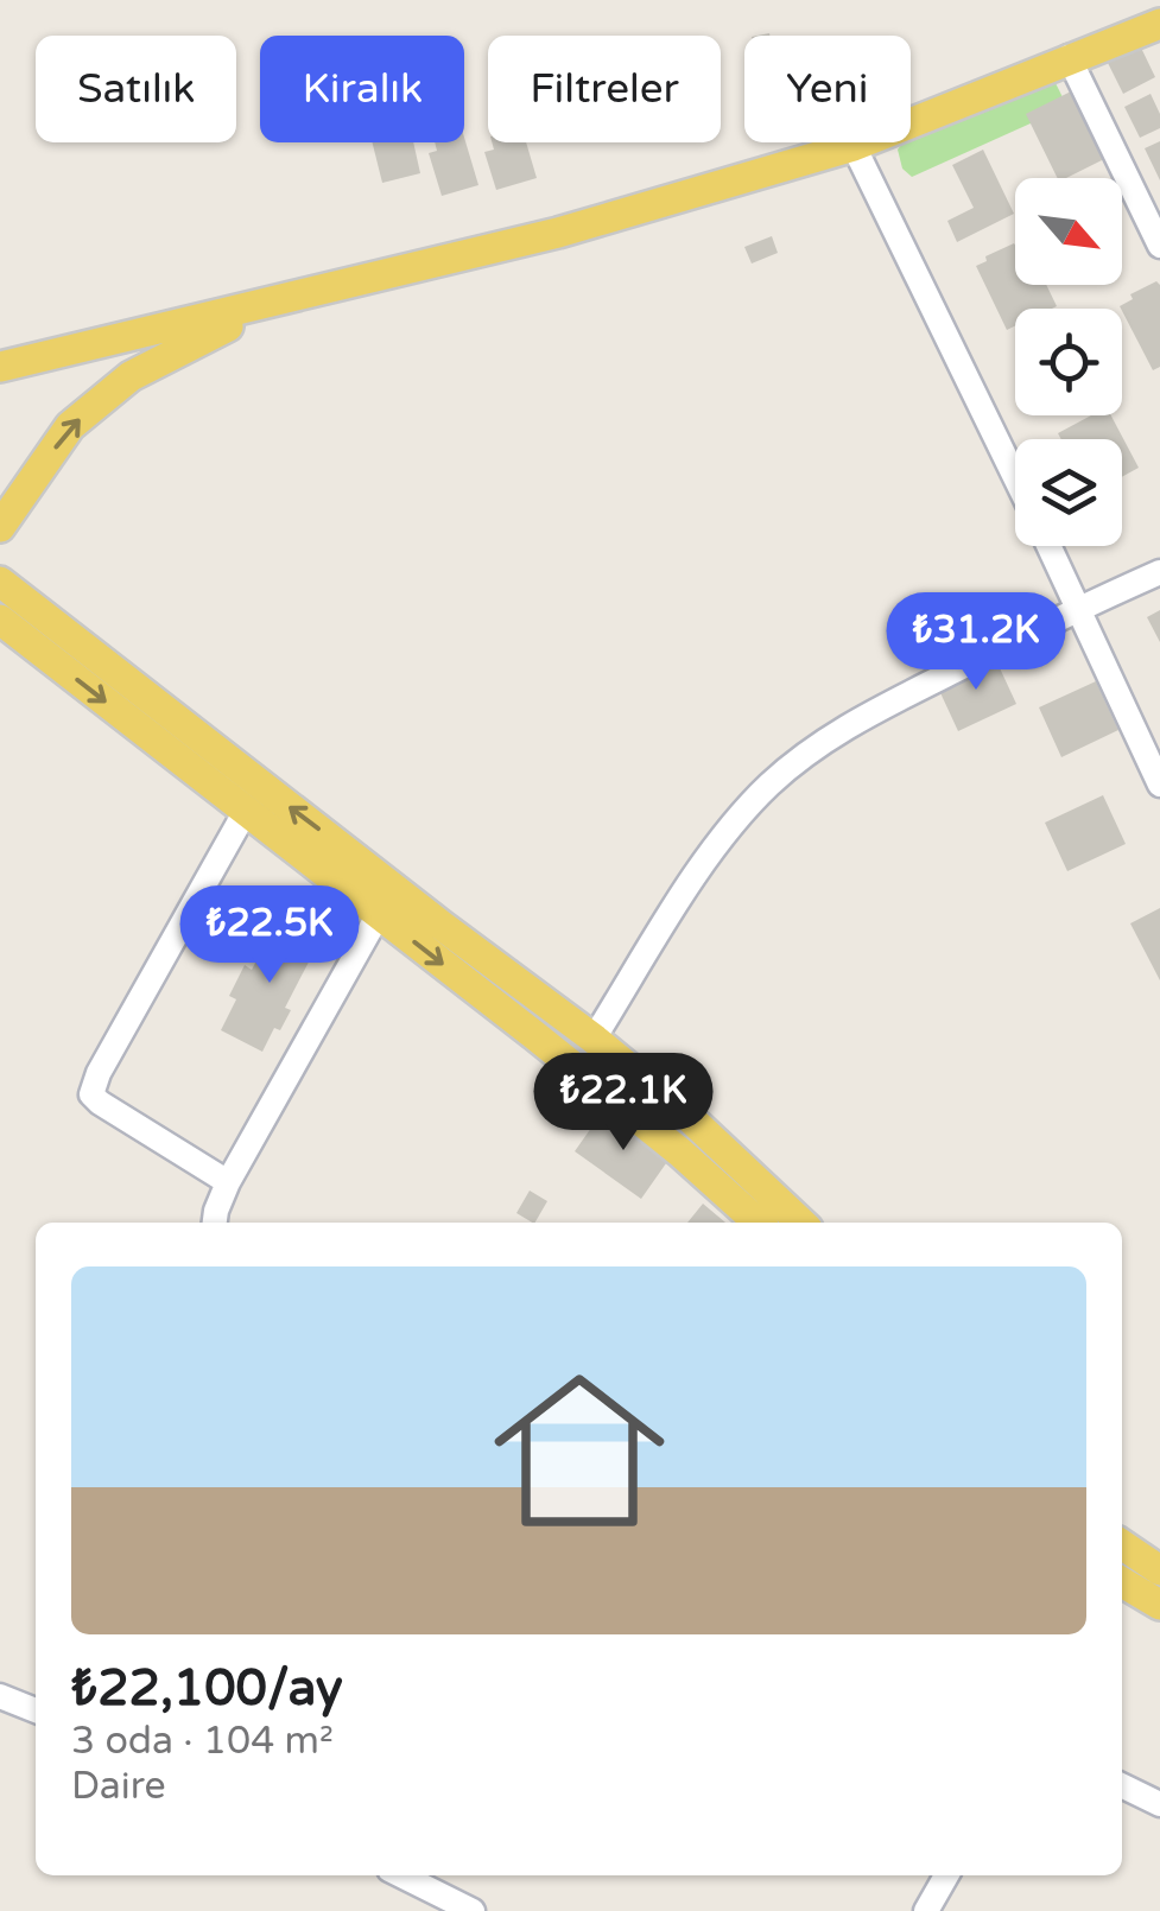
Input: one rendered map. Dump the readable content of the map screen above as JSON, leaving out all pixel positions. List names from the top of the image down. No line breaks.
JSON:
{"north":"bottom right","page":{"chip":["Satılık","Kiralık","Filtreler","Yeni"],"price":["₺31.2K","₺22.5K","₺22.1K"],"list":[{"name":"₺22,100/ay","note":"3 oda · 104 m² · Daire"}]}}
